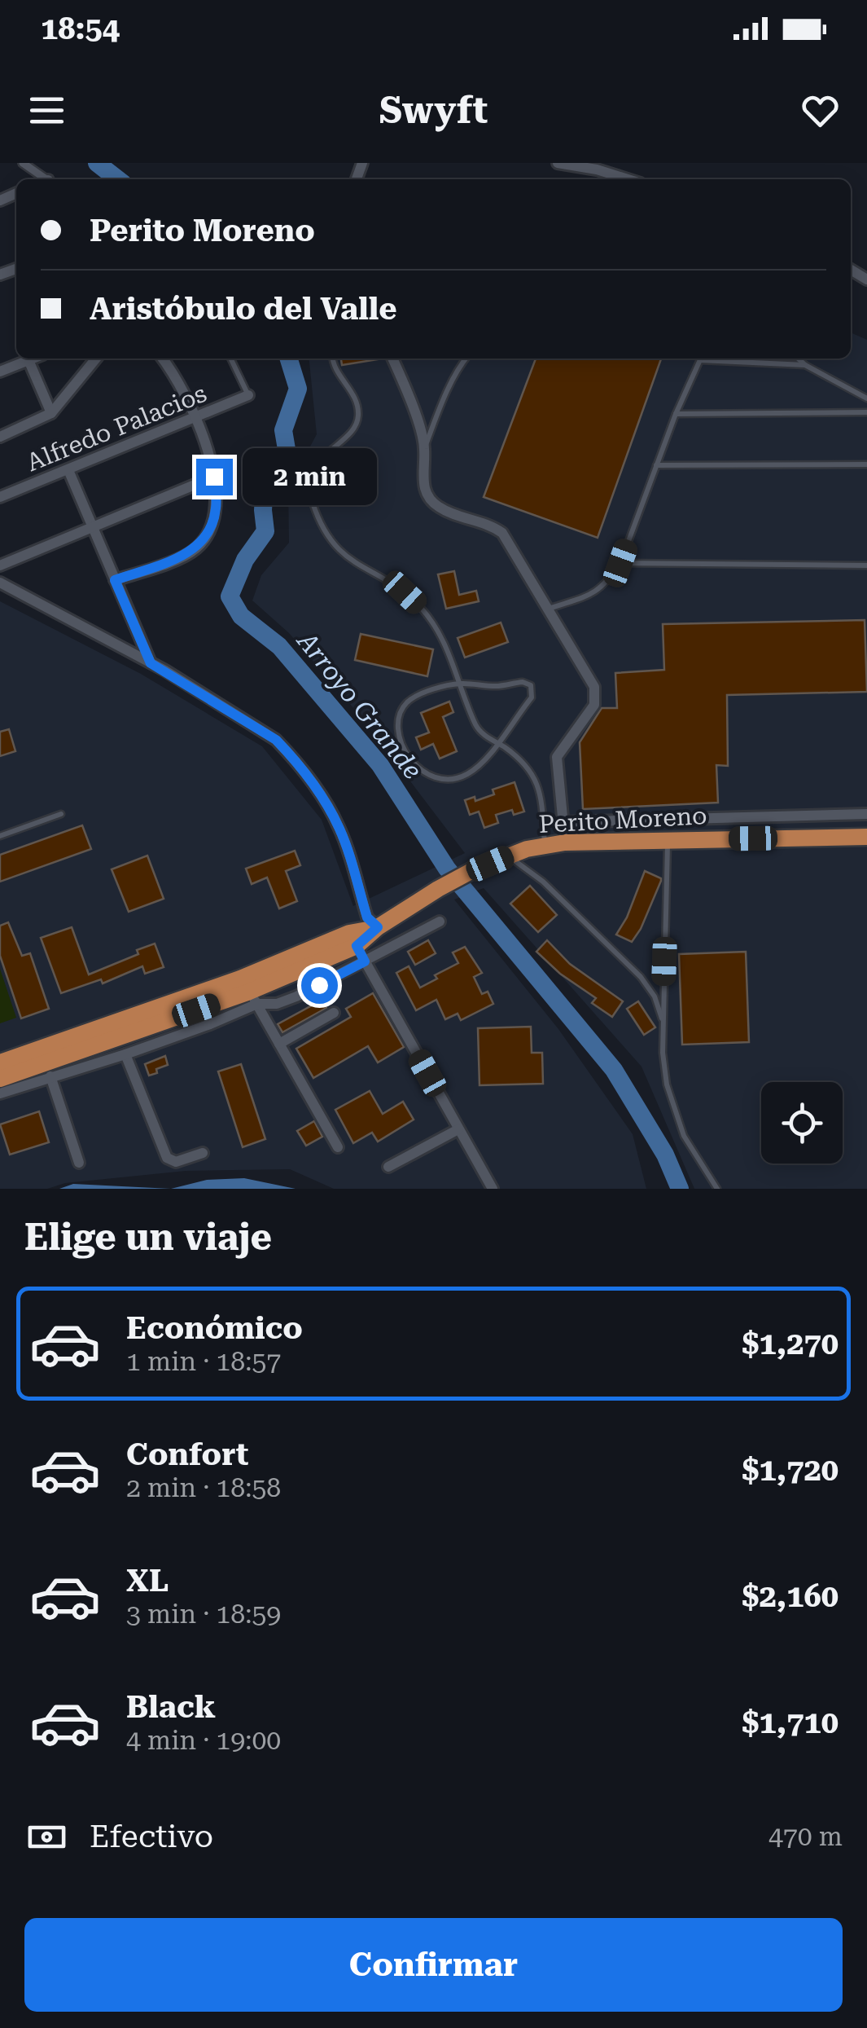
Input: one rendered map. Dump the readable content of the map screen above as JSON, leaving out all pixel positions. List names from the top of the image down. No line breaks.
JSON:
{"streets":{"main road":["Perito Moreno"],"street":["Alfredo Palacios"]},"water":["Arroyo Grande"],"page":{"status":"18:54","header":"Swyft","banner":["Perito Moreno","Aristóbulo del Valle"],"bubble":"2 min","heading":"Elige un viaje","list":[{"name":"Económico","note":"1 min · 18:57","value":"$1,270"},{"name":"Confort","note":"2 min · 18:58","value":"$1,720"},{"name":"XL","note":"3 min · 18:59","value":"$2,160"},{"name":"Black","note":"4 min · 19:00","value":"$1,710"}],"pay":["Efectivo","470 m"],"buttons":"Confirmar"}}
